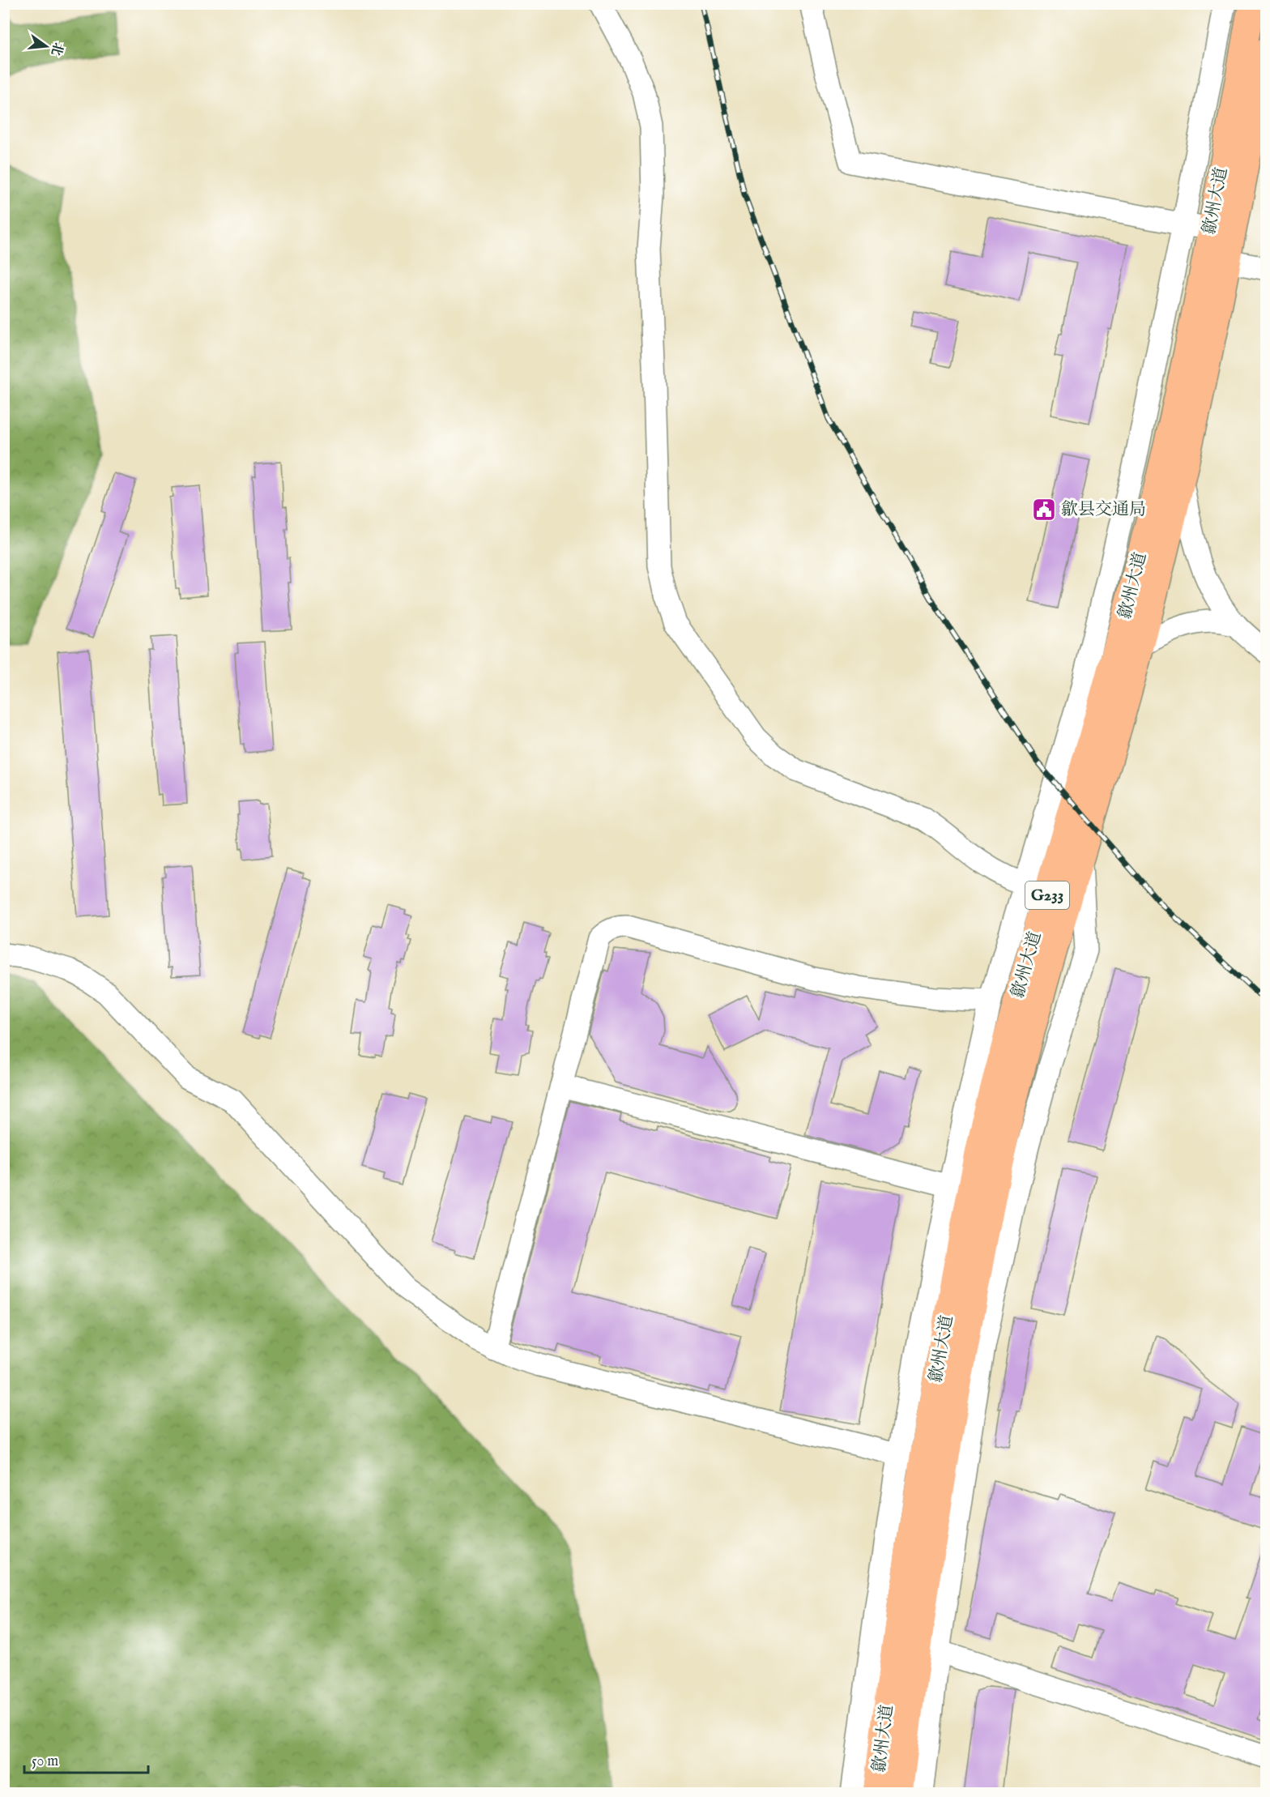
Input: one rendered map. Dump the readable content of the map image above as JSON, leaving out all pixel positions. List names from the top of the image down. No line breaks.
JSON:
{"streets":{"highway":["歙州大道","G233"]},"places":{"public building":["歙县交通局"]},"scale_bar":"50 m","north":"right"}
